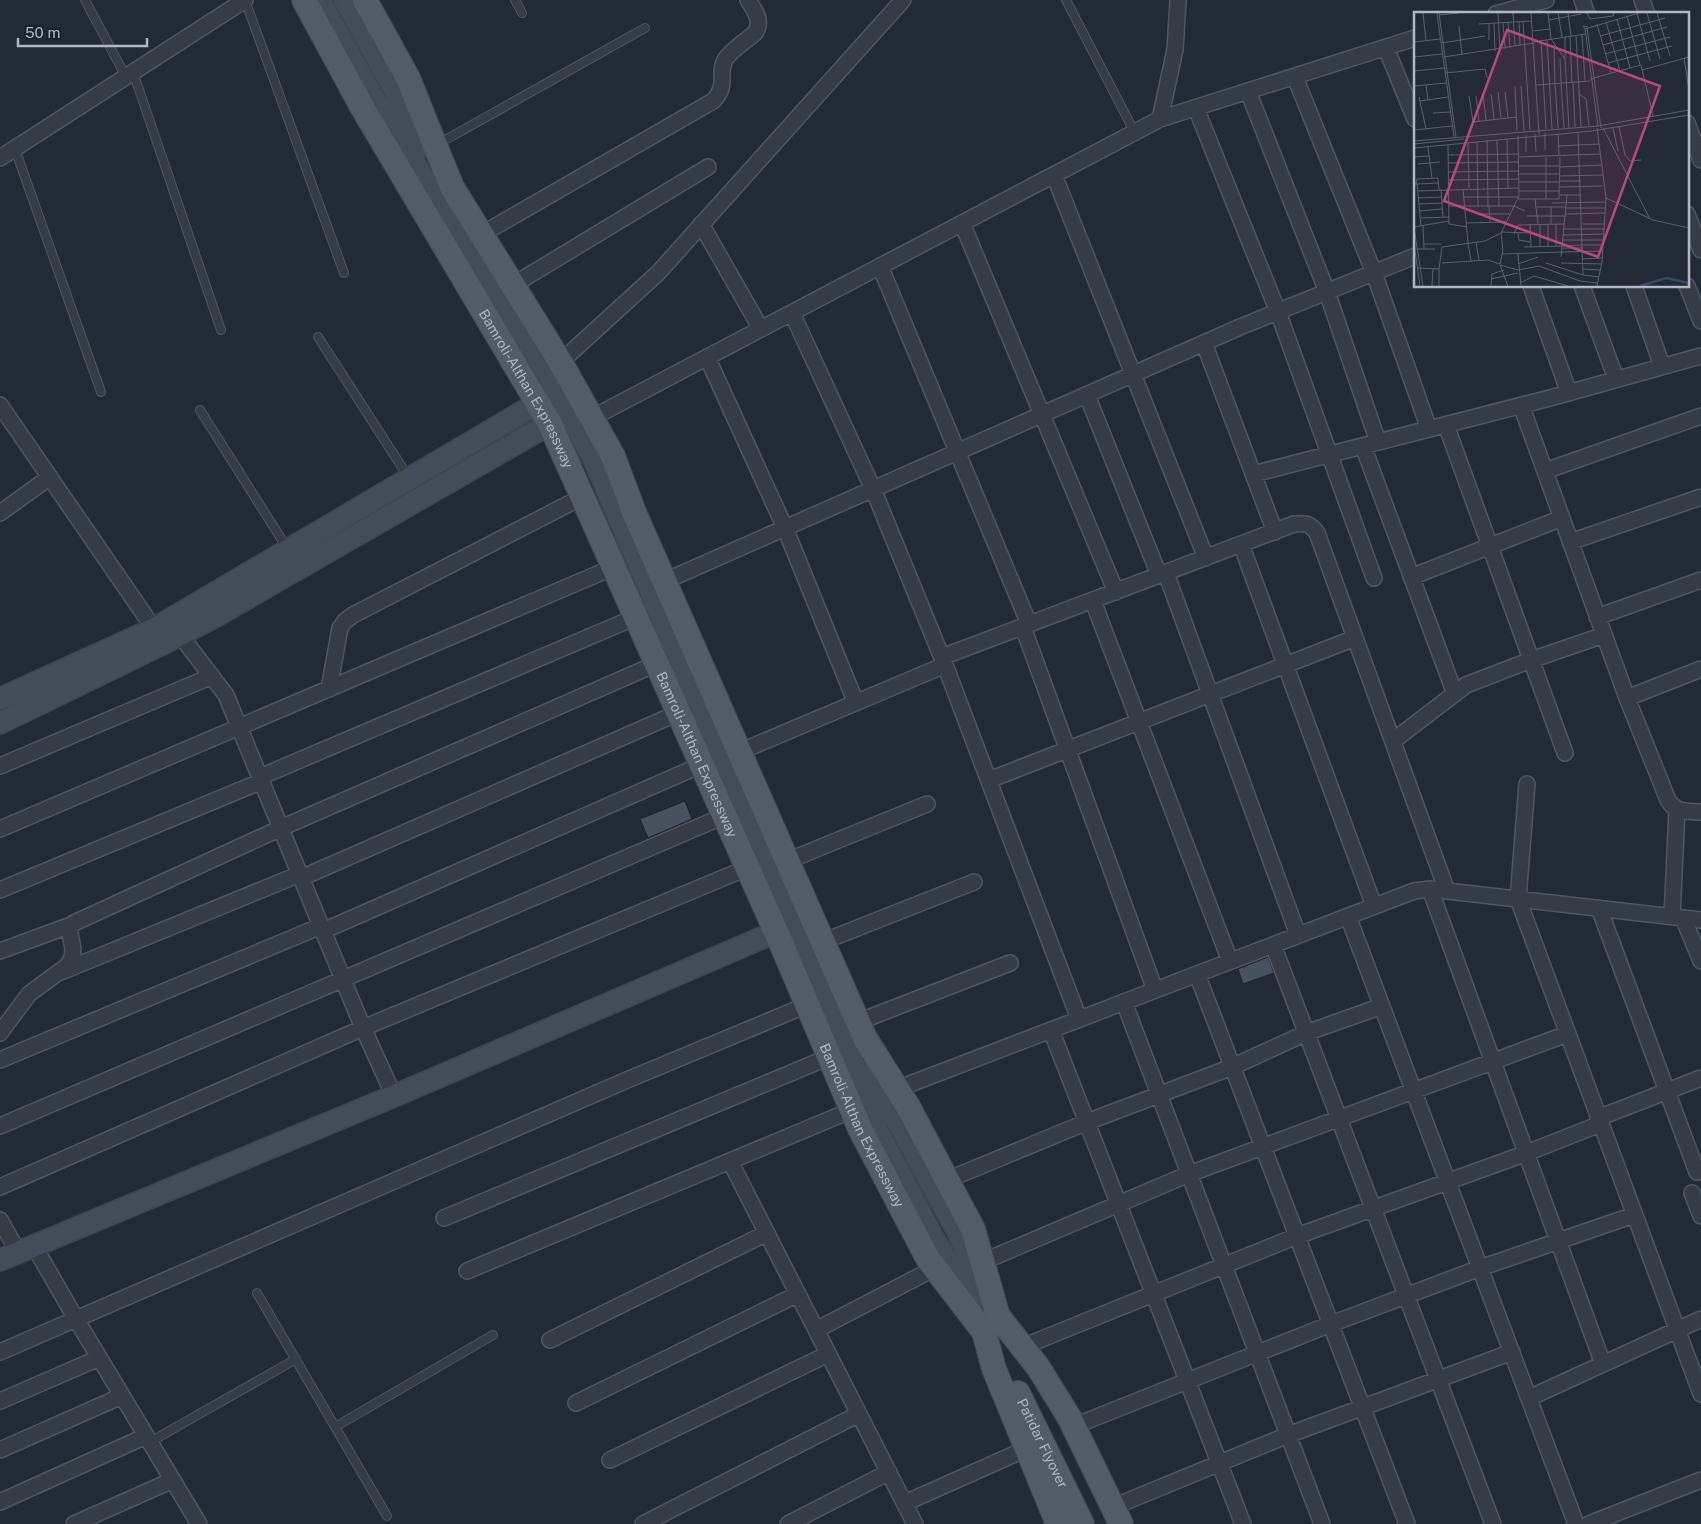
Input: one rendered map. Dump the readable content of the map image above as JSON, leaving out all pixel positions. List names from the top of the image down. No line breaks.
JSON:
{"streets":{"main road":["Bamroli-Althan Expressway","Patidar Flyover"]},"crossings":[["Bamroli-Althan Expressway","Patidar Flyover"]],"scale_bar":"50 m"}
